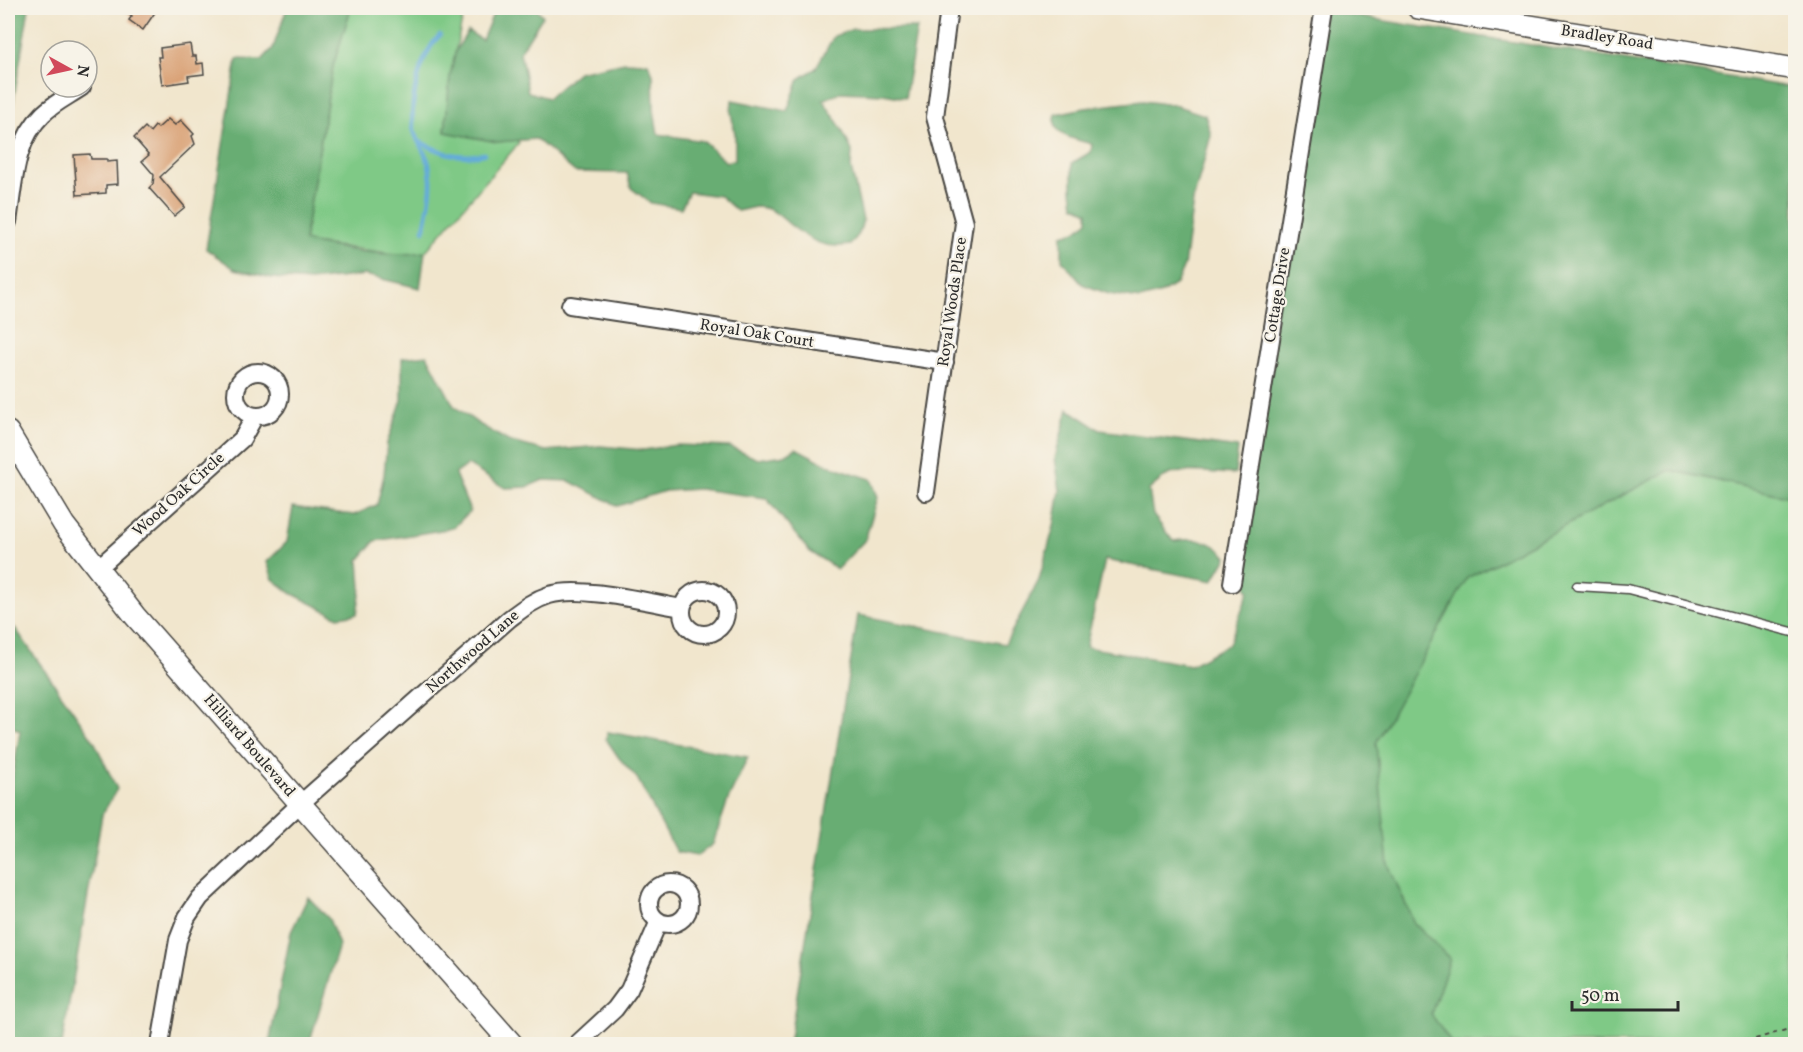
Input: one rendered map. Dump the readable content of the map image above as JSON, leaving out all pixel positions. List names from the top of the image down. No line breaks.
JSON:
{"streets":{"street":["Bradley Road","Cottage Drive","Royal Woods Place","Royal Oak Court","Wood Oak Circle","Northwood Lane","Hilliard Boulevard"]},"crossings":[["Royal Woods Place","Royal Oak Court"],["Wood Oak Circle","Hilliard Boulevard"],["Northwood Lane","Hilliard Boulevard"]],"scale_bar":"50 m","north":"right"}
